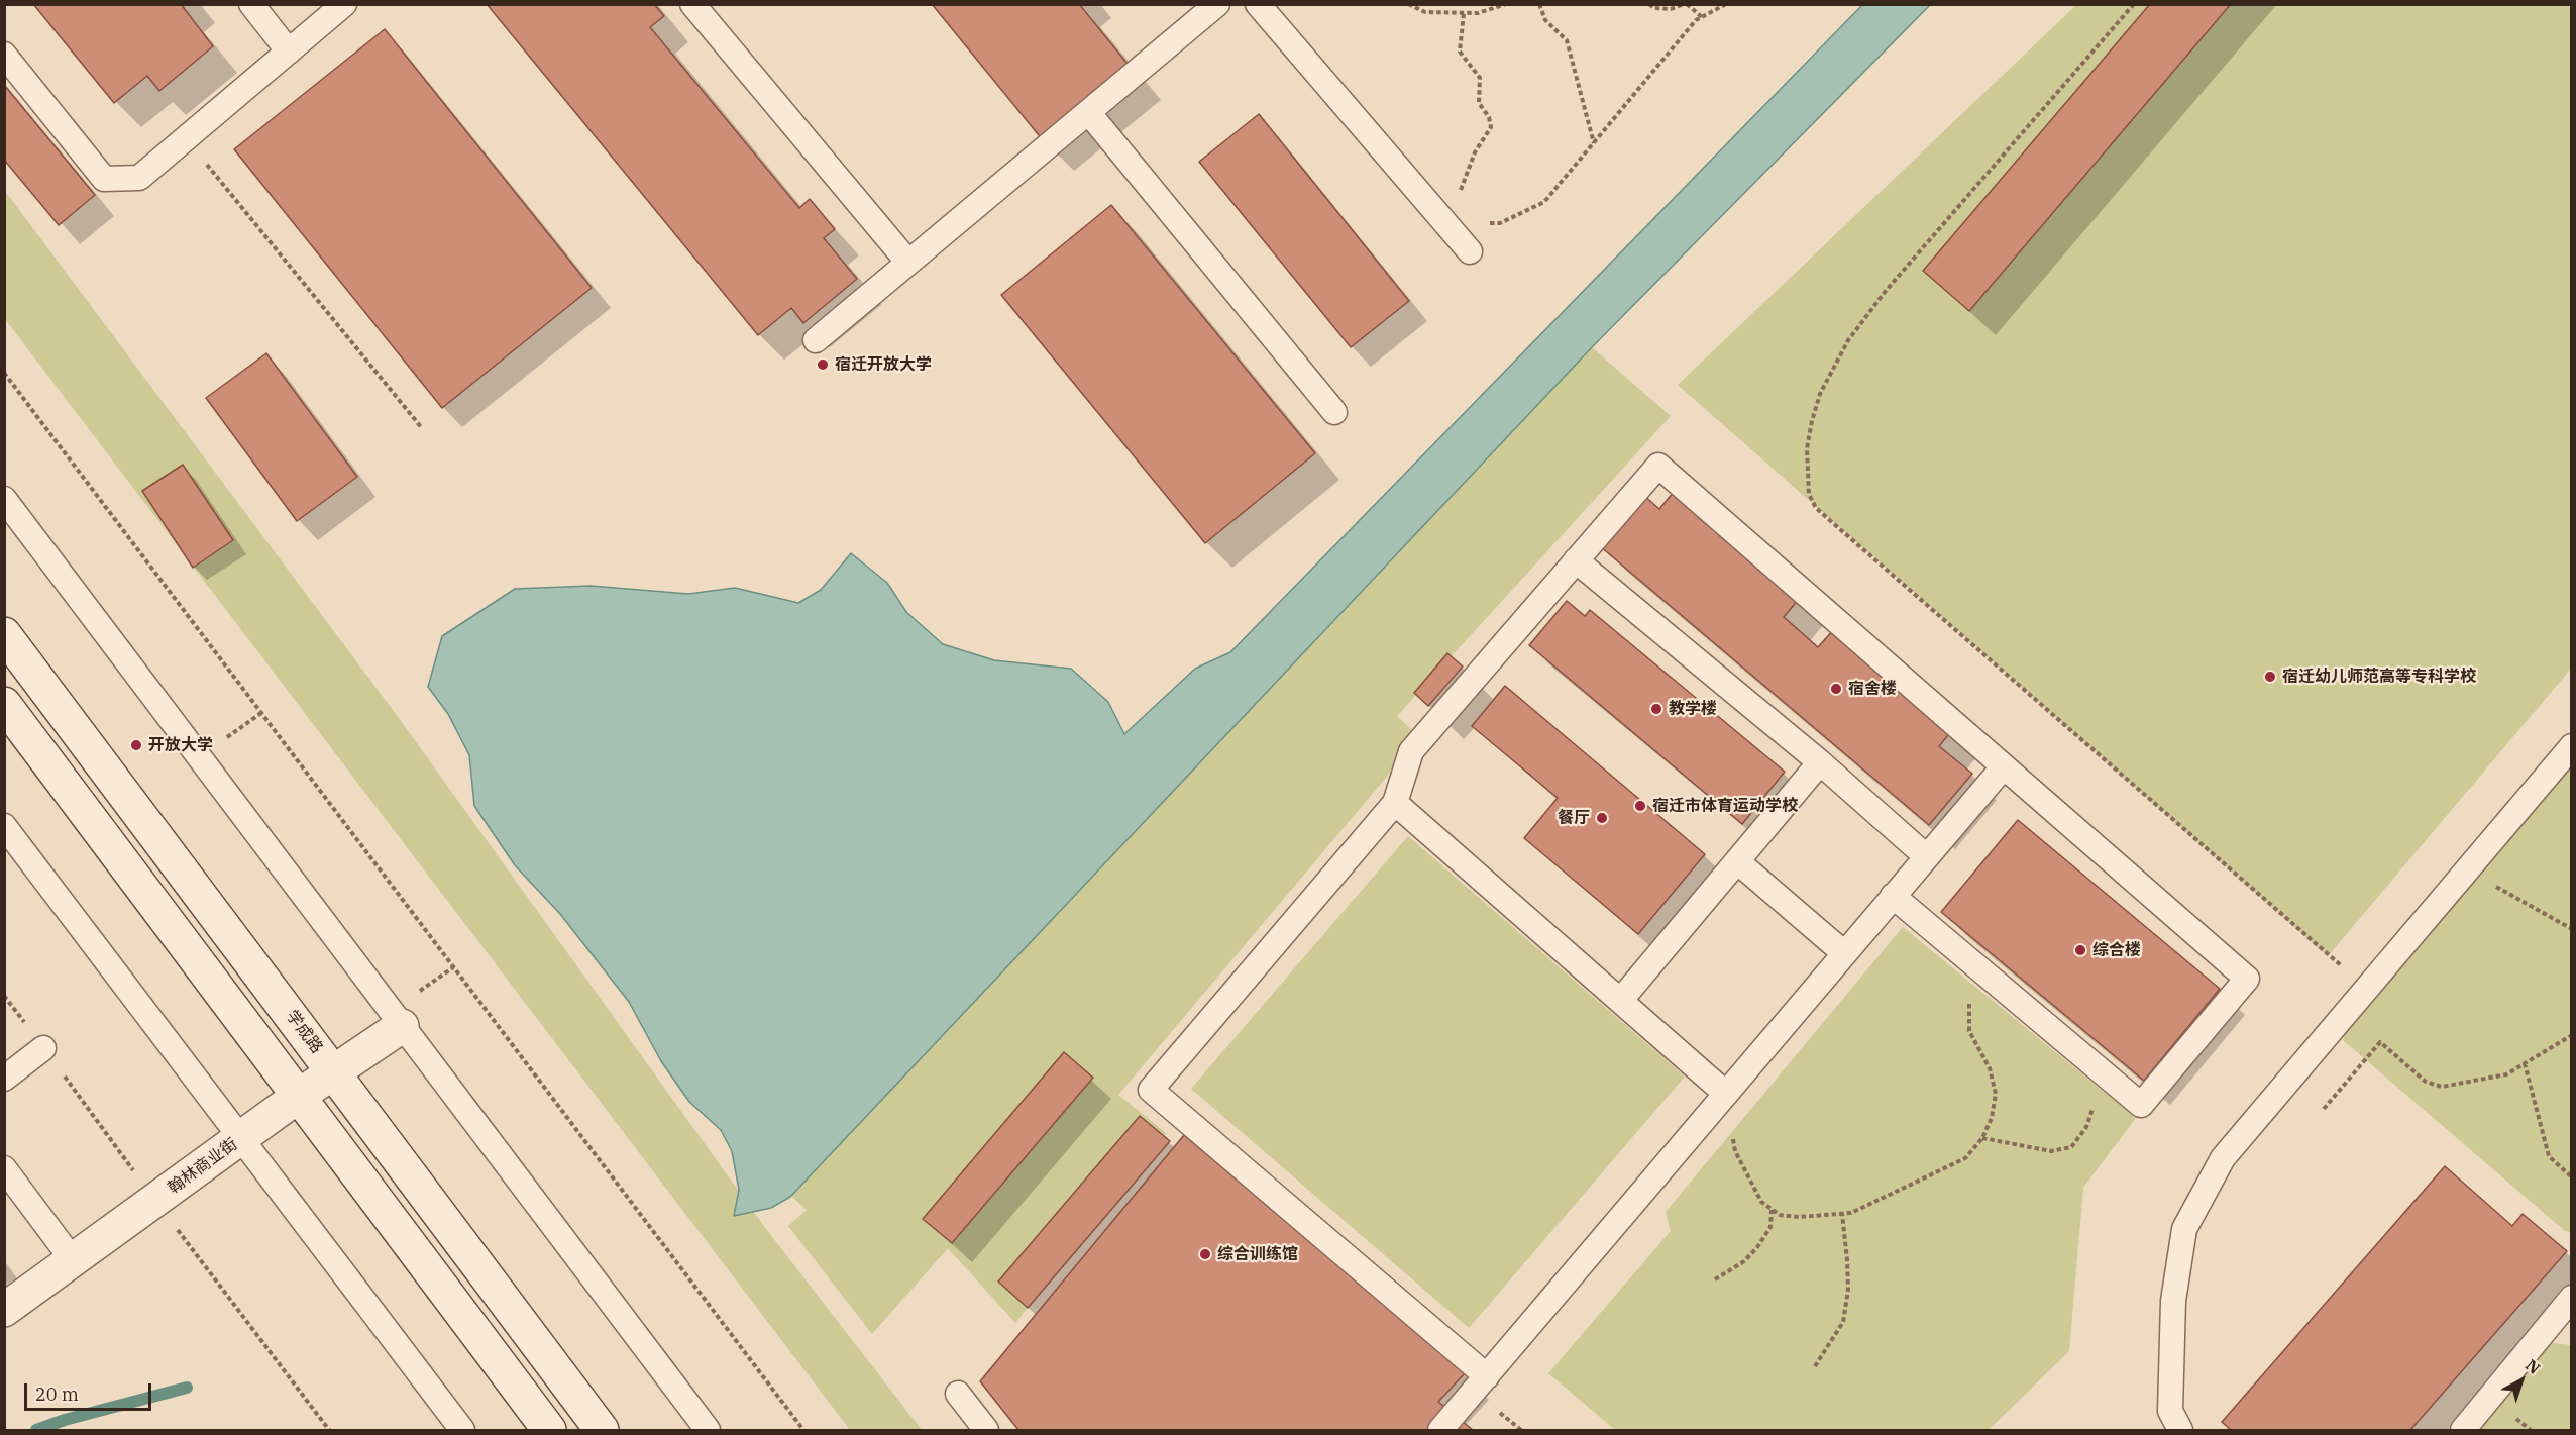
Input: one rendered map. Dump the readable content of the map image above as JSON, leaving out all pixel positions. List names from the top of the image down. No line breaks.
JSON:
{"streets":{"main road":["学成路","翰林商业街"]},"crossings":[["学成路","翰林商业街"]],"places":["宿迁开放大学","宿迁幼儿师范高等专科学校","宿舍楼","教学楼","开放大学","宿迁市体育运动学校","餐厅","综合楼","综合训练馆"],"scale_bar":"20 m","north":"top right"}
